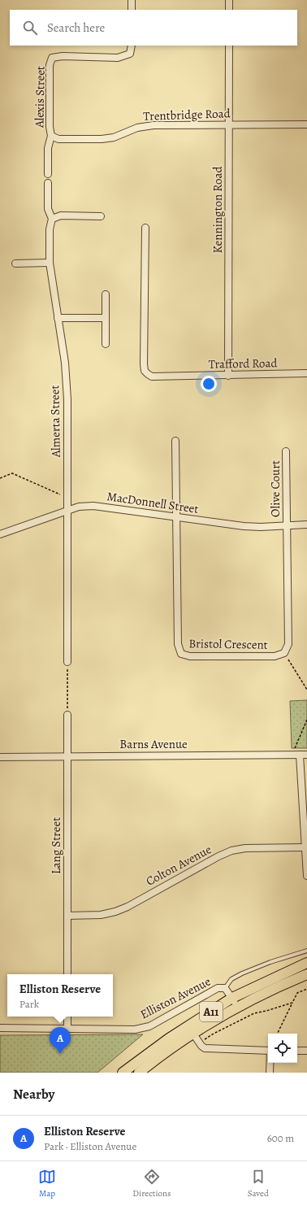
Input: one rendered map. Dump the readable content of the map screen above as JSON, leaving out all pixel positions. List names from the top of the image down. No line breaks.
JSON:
{"streets":{"main road":["A11"],"street":["Alexis Street","Trentbridge Road","Kennington Road","Trafford Road","Almerta Street","Olive Court","MacDonnell Street","Bristol Crescent","Barns Avenue","Lang Street","Colton Avenue","Elliston Avenue"]},"crossings":[["Alexis Street","Trentbridge Road"],["Trentbridge Road","Kennington Road"],["Kennington Road","Trafford Road"],["Almerta Street","MacDonnell Street"],["Olive Court","MacDonnell Street"],["Olive Court","Bristol Crescent"],["MacDonnell Street","Bristol Crescent"],["Barns Avenue","Lang Street"],["Lang Street","Colton Avenue"],["Elliston Avenue","A11"]],"page":{"search":"Search here","popup":["Elliston Reserve","Park"],"pins":"A","heading":"Nearby","list":[{"mark":"A","name":"Elliston Reserve","note":"Park · Elliston Avenue","value":"600 m"}],"nav":["Map","Directions","Saved"]}}
